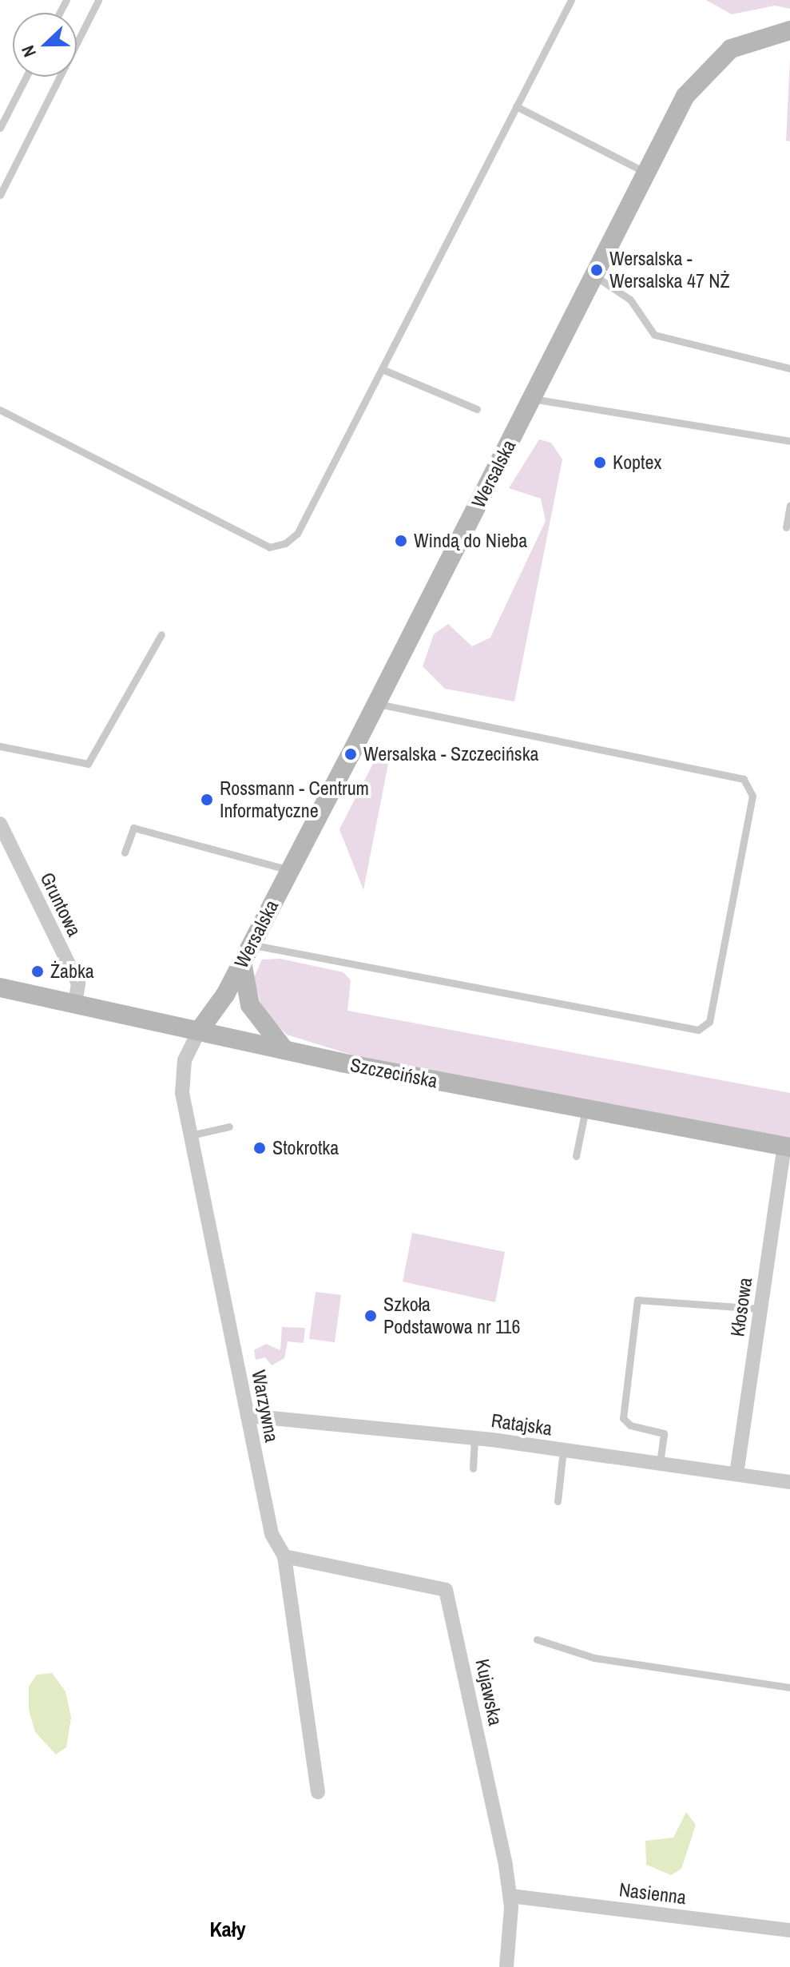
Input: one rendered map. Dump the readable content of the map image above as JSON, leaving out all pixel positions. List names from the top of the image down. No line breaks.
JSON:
{"streets":{"street":["Wersalska","Gruntowa","Szczecińska","Kłosowa","Warzywna","Ratajska","Kujawska","Nasienna"]},"crossings":[["Wersalska","Szczecińska"],["Wersalska","Warzywna"],["Gruntowa","Szczecińska"],["Szczecińska","Kłosowa"],["Szczecińska","Warzywna"],["Kłosowa","Ratajska"],["Warzywna","Ratajska"],["Warzywna","Kujawska"],["Kujawska","Nasienna"]],"districts":["Kały"],"places":["Wersalska - Wersalska 47 NŻ","Koptex","Windą do Nieba","Wersalska - Szczecińska","Rossmann - Centrum Informatyczne","Żabka","Stokrotka","Szkoła Podstawowa nr 116"],"north":"left"}
